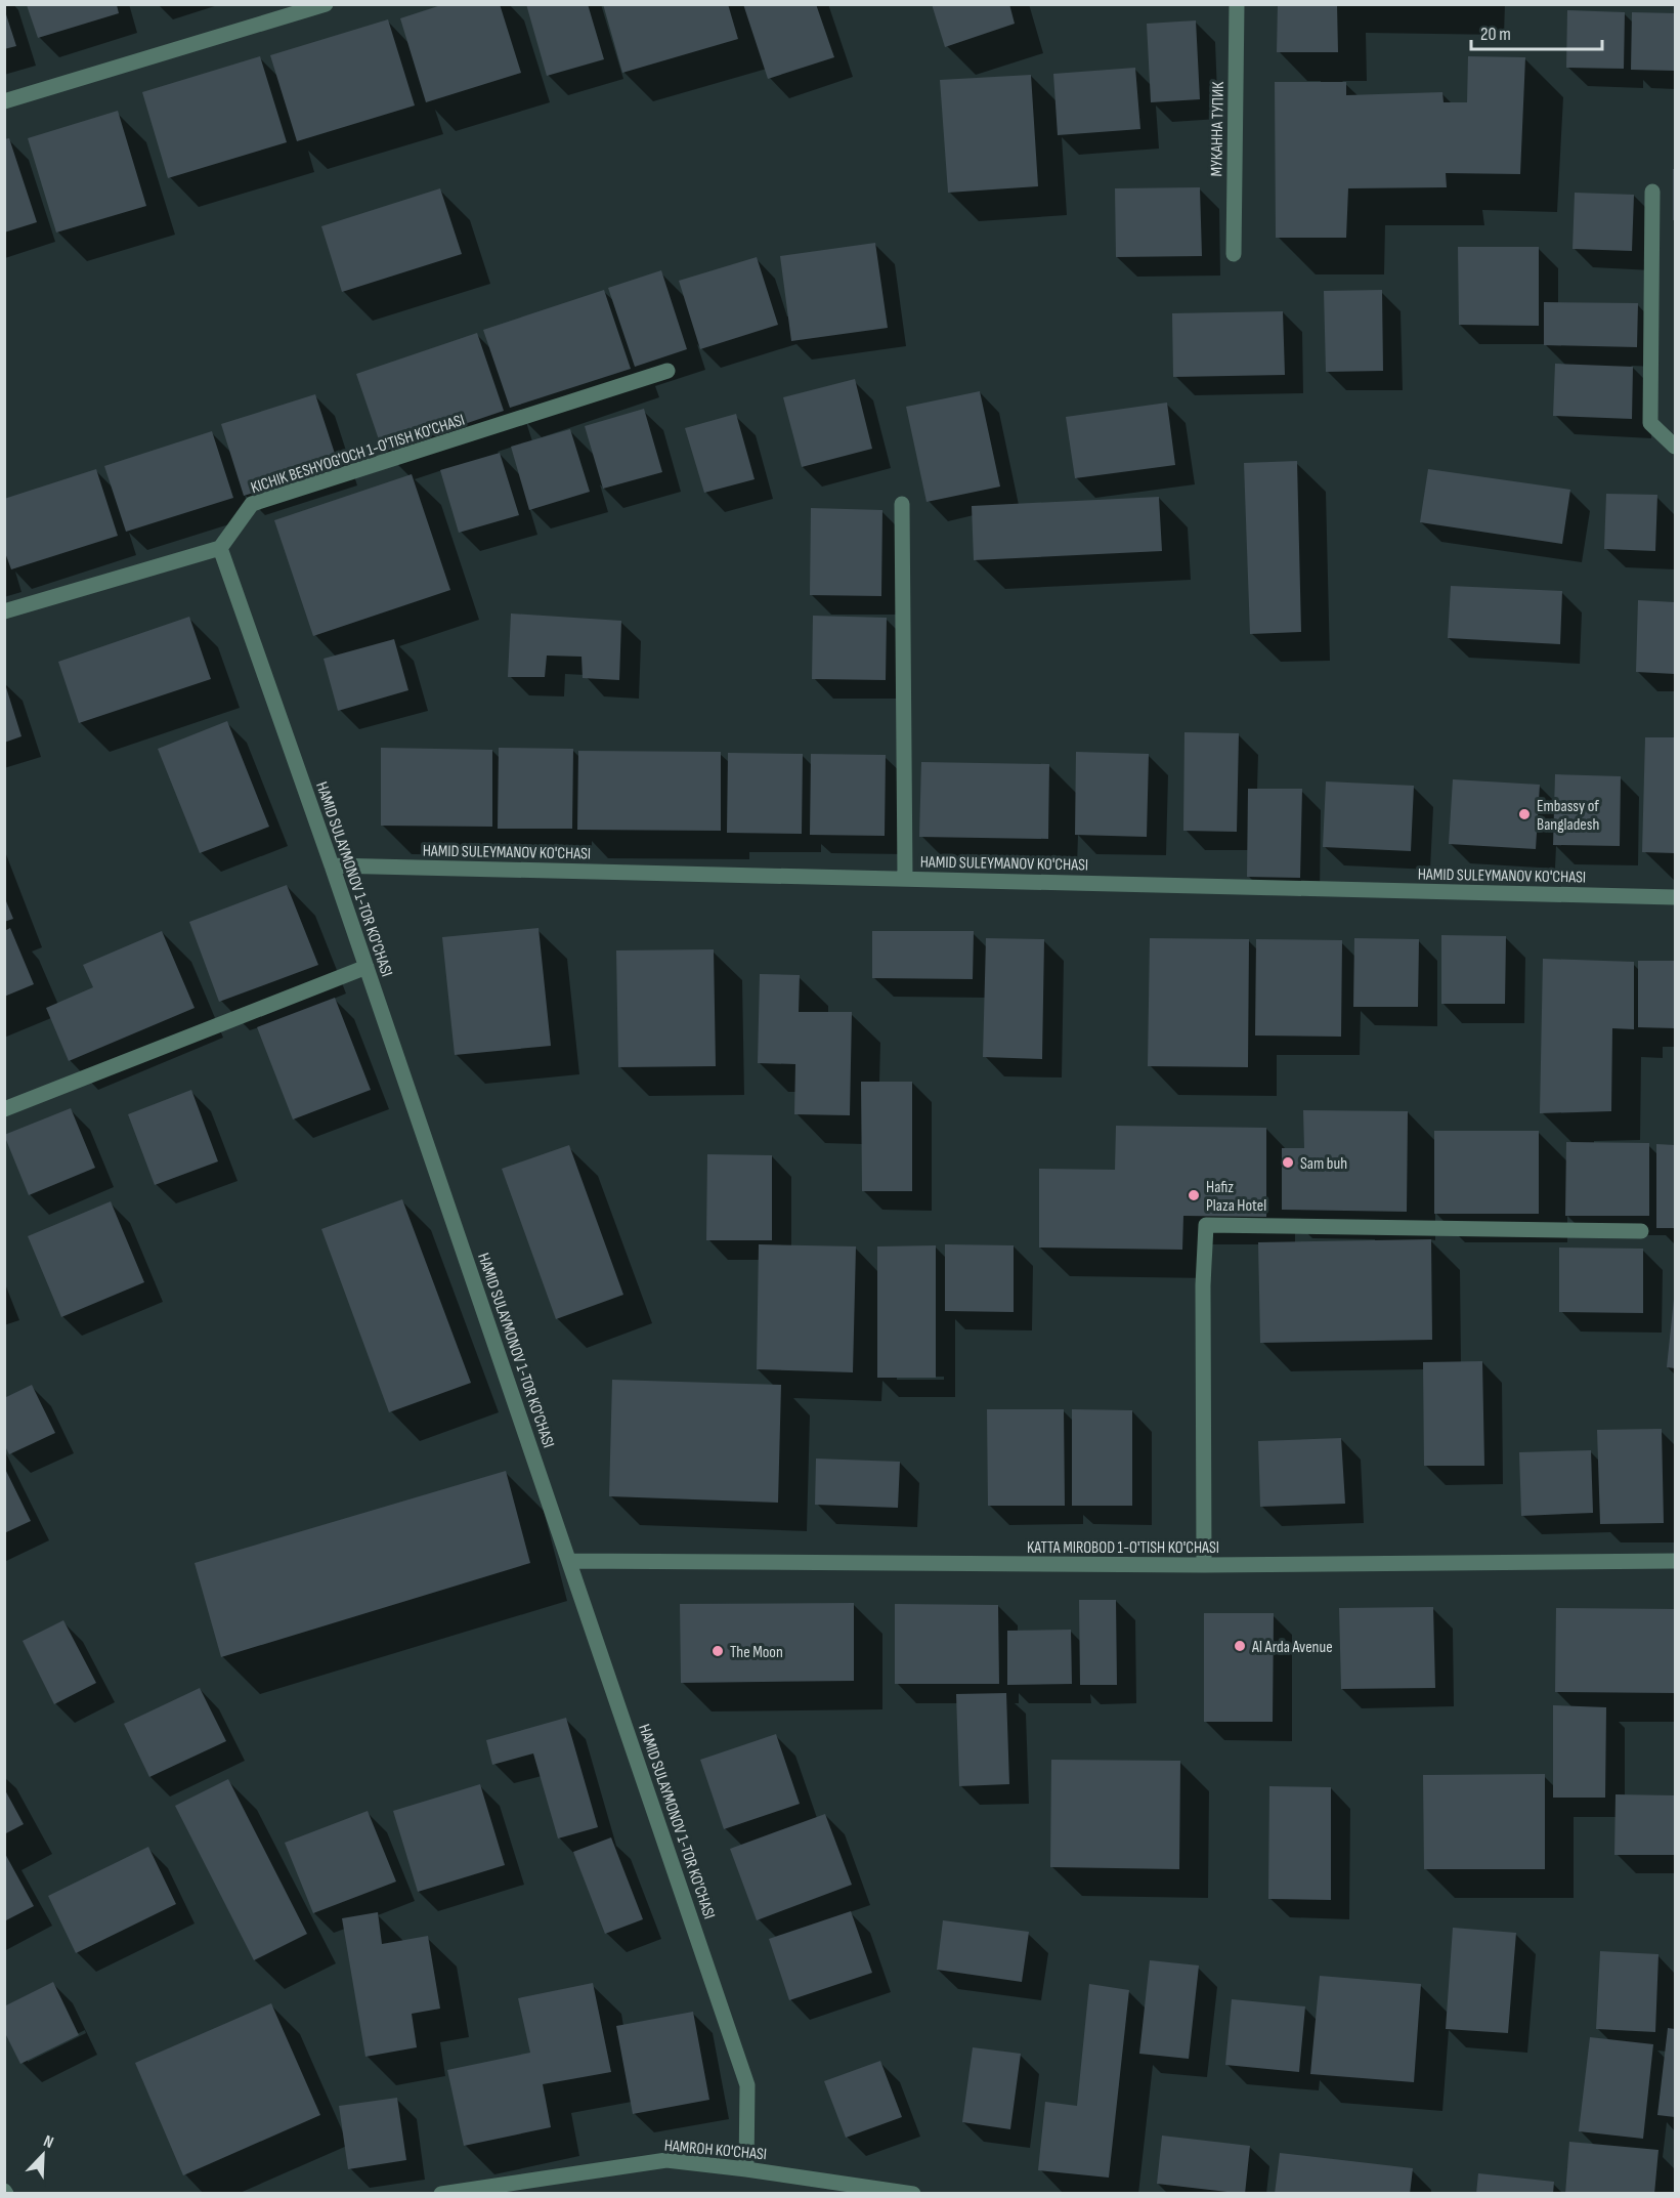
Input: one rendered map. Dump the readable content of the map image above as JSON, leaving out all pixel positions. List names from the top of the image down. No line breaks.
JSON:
{"streets":{"street":["МУКАННА ТУПИК","KICHIK BESHYOG'OCH 1-O'TISH KO'CHASI","HAMID SULEYMANOV KO'CHASI","HAMID SULAYMONOV 1-TOR KO'CHASI","KATTA MIROBOD 1-O'TISH KO'CHASI","HAMROH KO'CHASI"]},"crossings":[["KICHIK BESHYOG'OCH 1-O'TISH KO'CHASI","HAMID SULAYMONOV 1-TOR KO'CHASI"],["HAMID SULEYMANOV KO'CHASI","HAMID SULAYMONOV 1-TOR KO'CHASI"],["HAMID SULAYMONOV 1-TOR KO'CHASI","KATTA MIROBOD 1-O'TISH KO'CHASI"],["HAMID SULAYMONOV 1-TOR KO'CHASI","HAMROH KO'CHASI"]],"places":["Embassy of Bangladesh","Sam buh","Hafiz Plaza Hotel","Al Arda Avenue","The Moon"],"scale_bar":"20 m","north":"top right"}
